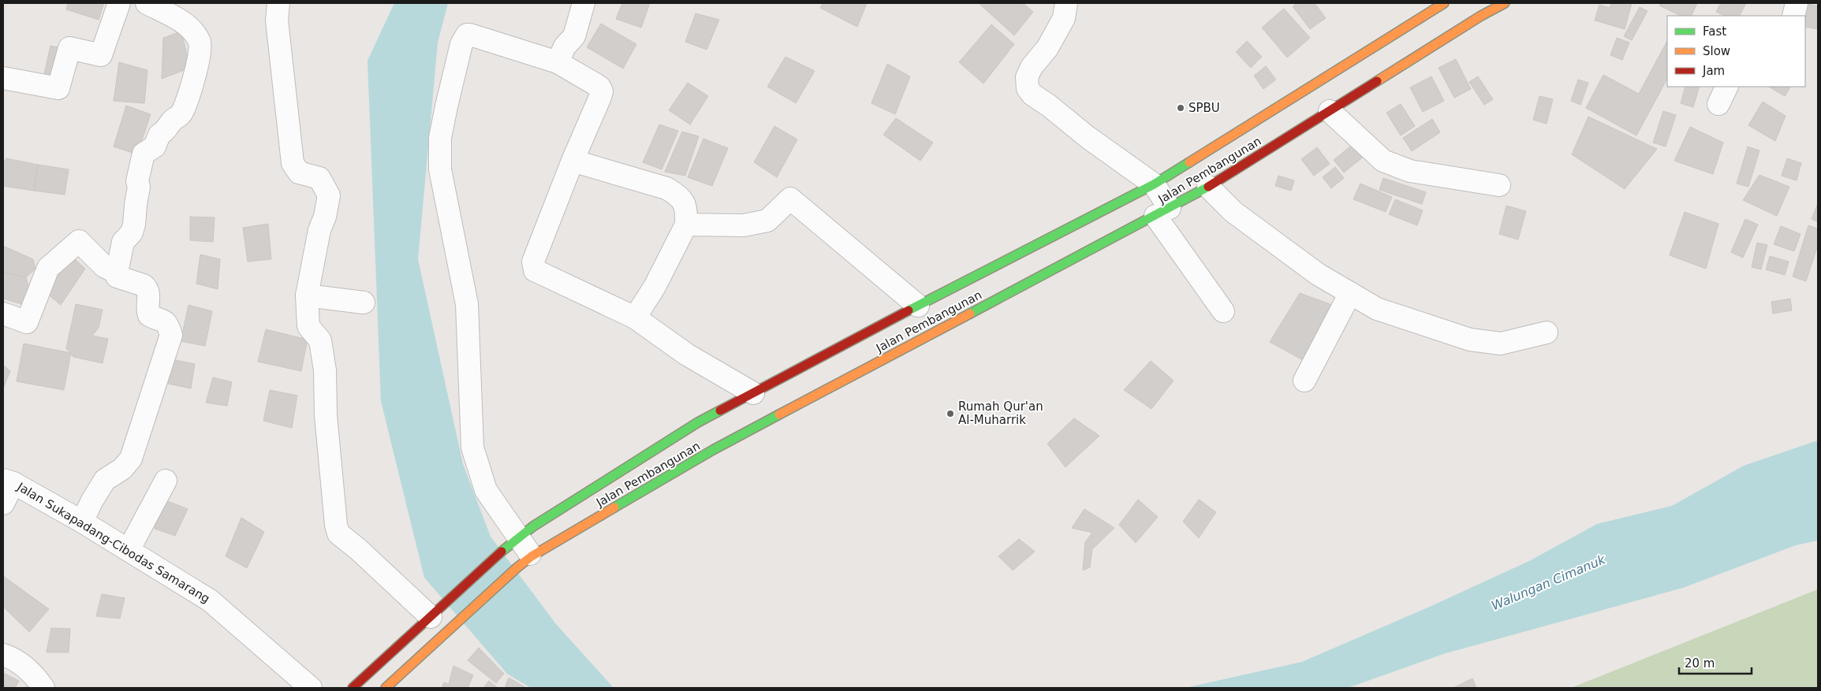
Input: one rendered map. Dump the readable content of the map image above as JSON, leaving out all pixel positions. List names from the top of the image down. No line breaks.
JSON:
{"streets":{"main road":["Jalan Pembangunan"],"street":["Jalan Sukapadang-Cibodas Samarang"]},"water":["Walungan Cimanuk"],"places":["SPBU","Rumah Qur'an Al-Muharrik"],"legend":["Fast","Slow","Jam"],"scale_bar":"20 m"}
